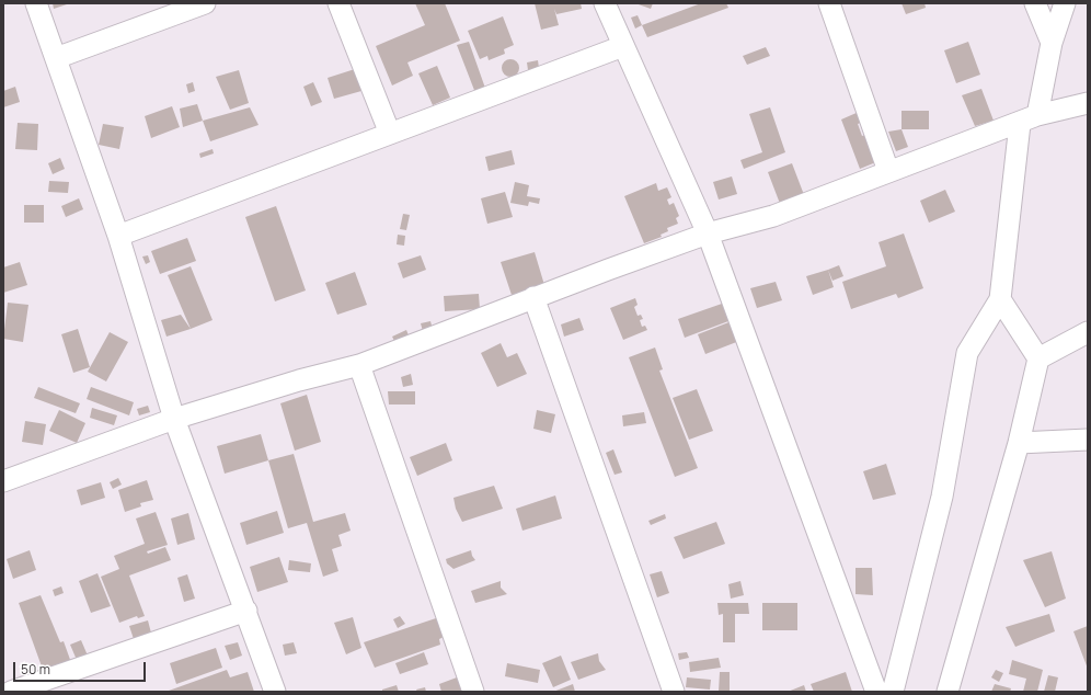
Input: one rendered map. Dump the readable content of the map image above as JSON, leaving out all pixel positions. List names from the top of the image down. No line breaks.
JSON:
{"scale_bar":"50 m"}
